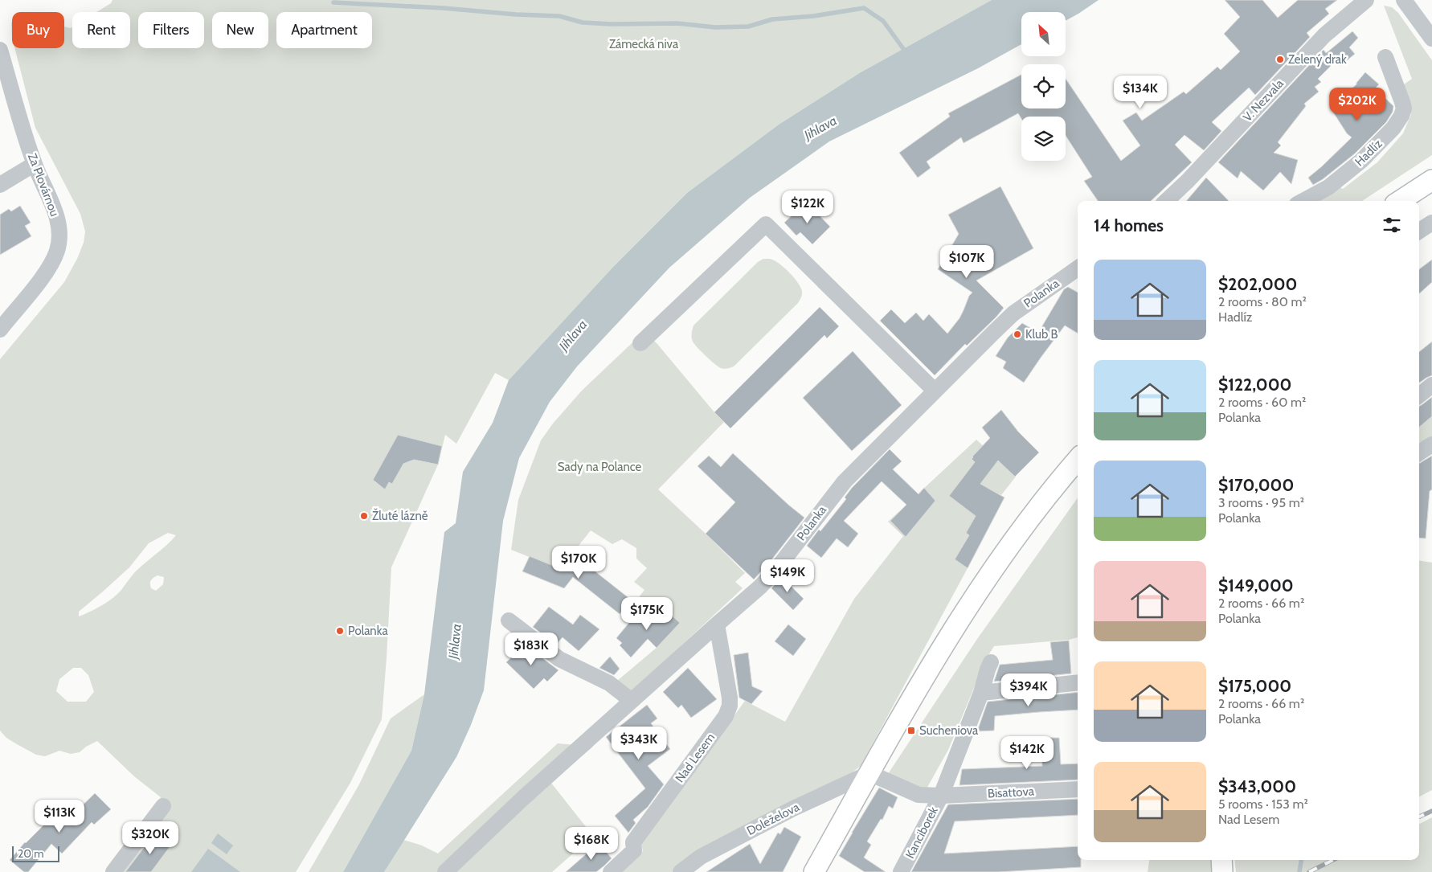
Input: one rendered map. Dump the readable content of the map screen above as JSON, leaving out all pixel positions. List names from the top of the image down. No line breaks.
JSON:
{"streets":{"street":["V. Nezvala","Hadlíz","Za Plovárnou","Polanka","Nad Lesem","Bisattova","Doleželova","Kanciborek"]},"crossings":[["Polanka","Nad Lesem"],["Bisattova","Kanciborek"],["Doleželova","Kanciborek"]],"water":["Jihlava"],"parks":["Zámecká niva","Sady na Polance"],"places":{"other":["Zelený drak","Klub B","Žluté lázně","Polanka"],"transit":["Sucheniova"]},"scale_bar":"20 m","north":"top left","page":{"chip":["Buy","Rent","Filters","New","Apartment"],"price":["$134K","$202K","$122K","$107K","$170K","$149K","$175K","$183K","$394K","$343K","$142K","$113K","$320K","$168K"],"heading":"14 homes","list":[{"name":"$202,000","note":"2 rooms · 80 m² · Hadlíz"},{"name":"$122,000","note":"2 rooms · 60 m² · Polanka"},{"name":"$170,000","note":"3 rooms · 95 m² · Polanka"},{"name":"$149,000","note":"2 rooms · 66 m² · Polanka"},{"name":"$175,000","note":"2 rooms · 66 m² · Polanka"},{"name":"$343,000","note":"5 rooms · 153 m² · Nad Lesem"}],"scale":"20 m"}}
